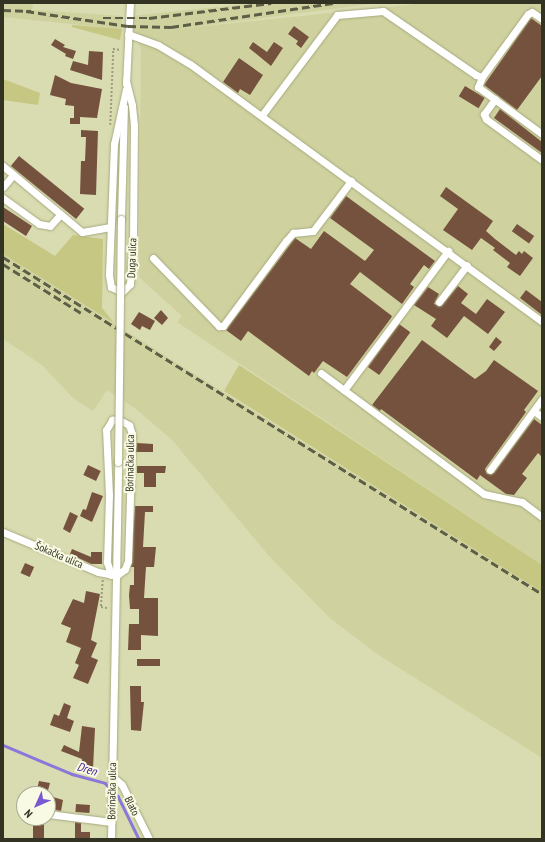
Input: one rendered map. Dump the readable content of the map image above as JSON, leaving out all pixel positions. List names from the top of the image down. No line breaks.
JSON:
{"streets":{"street":["Duga ulica","Borinačka ulica","Šokačka ulica","Blato"]},"crossings":[["Duga ulica","Borinačka ulica"],["Borinačka ulica","Šokačka ulica"],["Borinačka ulica","Blato"]],"water":["Dren"],"north":"bottom left"}
